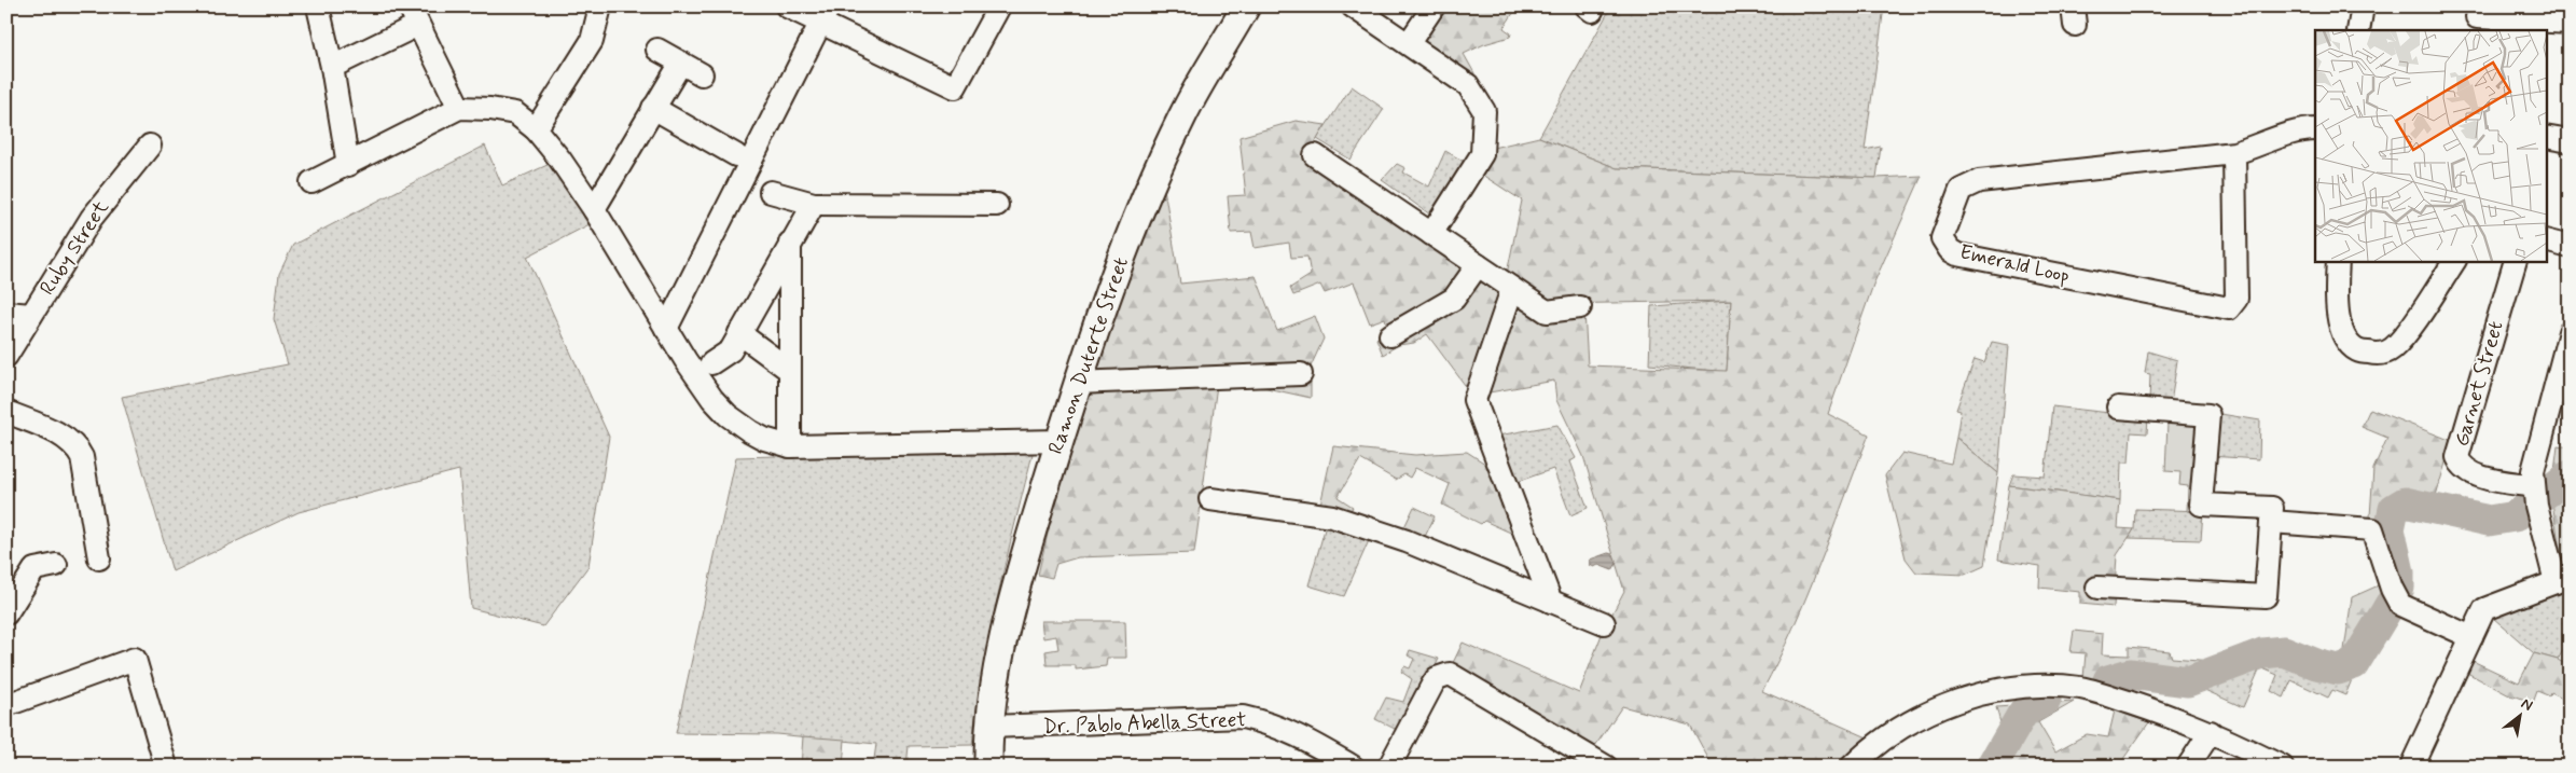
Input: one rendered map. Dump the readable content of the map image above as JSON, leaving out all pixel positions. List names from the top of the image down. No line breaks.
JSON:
{"streets":{"main road":["Ramon Duterte Street"],"street":["Ruby Street","Emerald Loop","Garnet Street","Dr. Pablo Abella Street"]},"crossings":[["Ramon Duterte Street","Dr. Pablo Abella Street"]],"north":"top right"}
